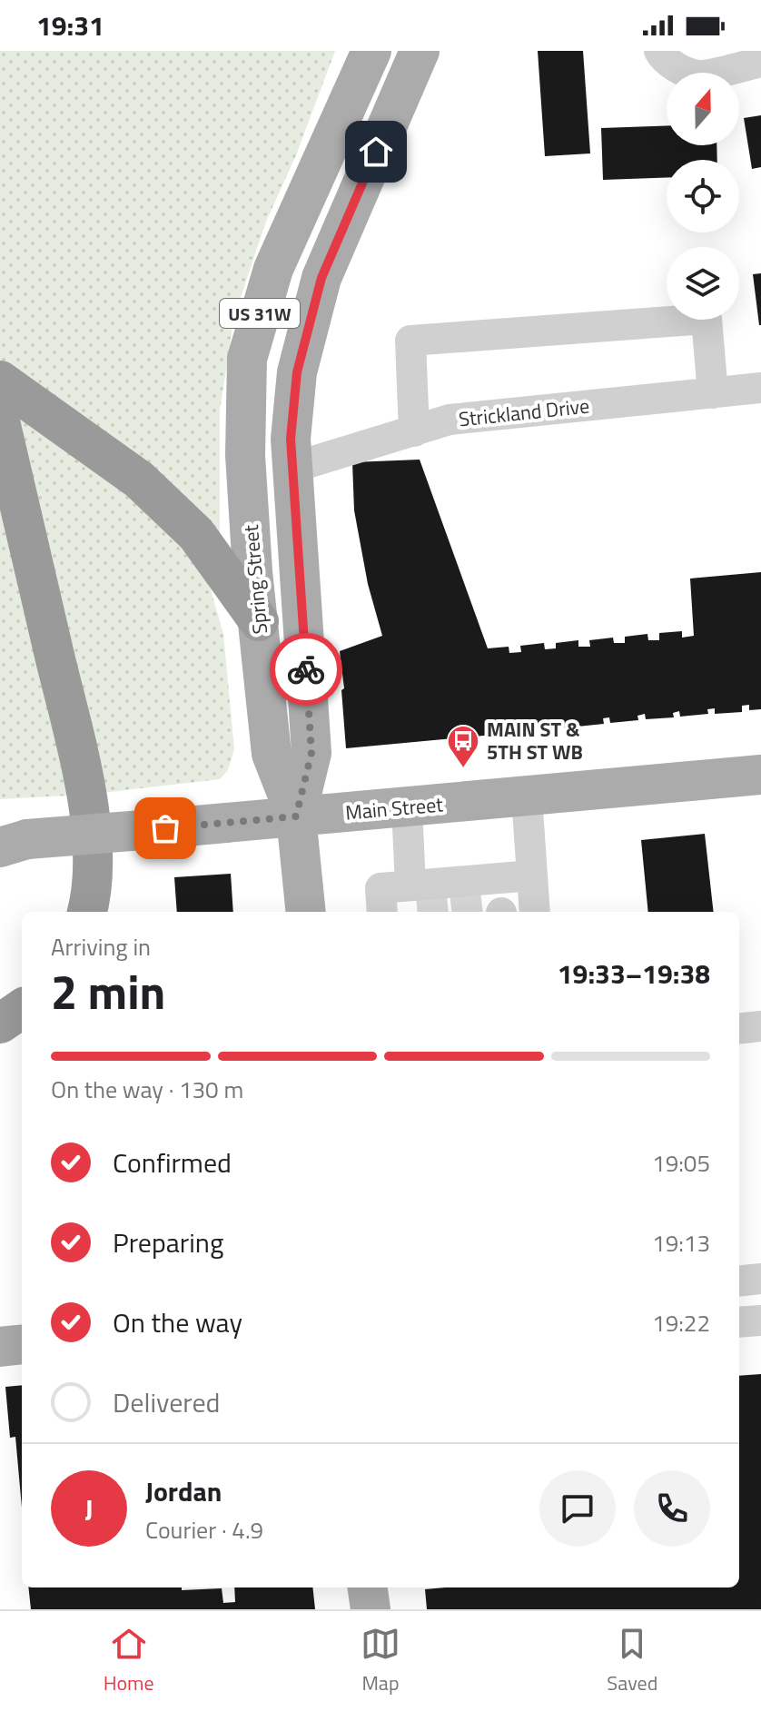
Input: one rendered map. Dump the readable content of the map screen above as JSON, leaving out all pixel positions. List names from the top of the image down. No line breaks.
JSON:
{"streets":{"main road":["US 31W","Spring Street","Main Street"],"street":["Strickland Drive"]},"crossings":[["US 31W","Strickland Drive"],["US 31W","Spring Street"],["US 31W","Main Street"],["Spring Street","Main Street"]],"places":{"bus stop":["MAIN ST & 5TH ST WB"]},"north":"top","page":{"status":"19:31","heading":["2 min","Arriving in","19:33–19:38"],"panel":["Jordan","Courier · 4.9"],"bar":"On the way · 130 m","list":[["Confirmed","19:05"],["Preparing","19:13"],["On the way","19:22"],"Delivered"],"round":"J","tabs":["Home","Map","Saved"]}}
